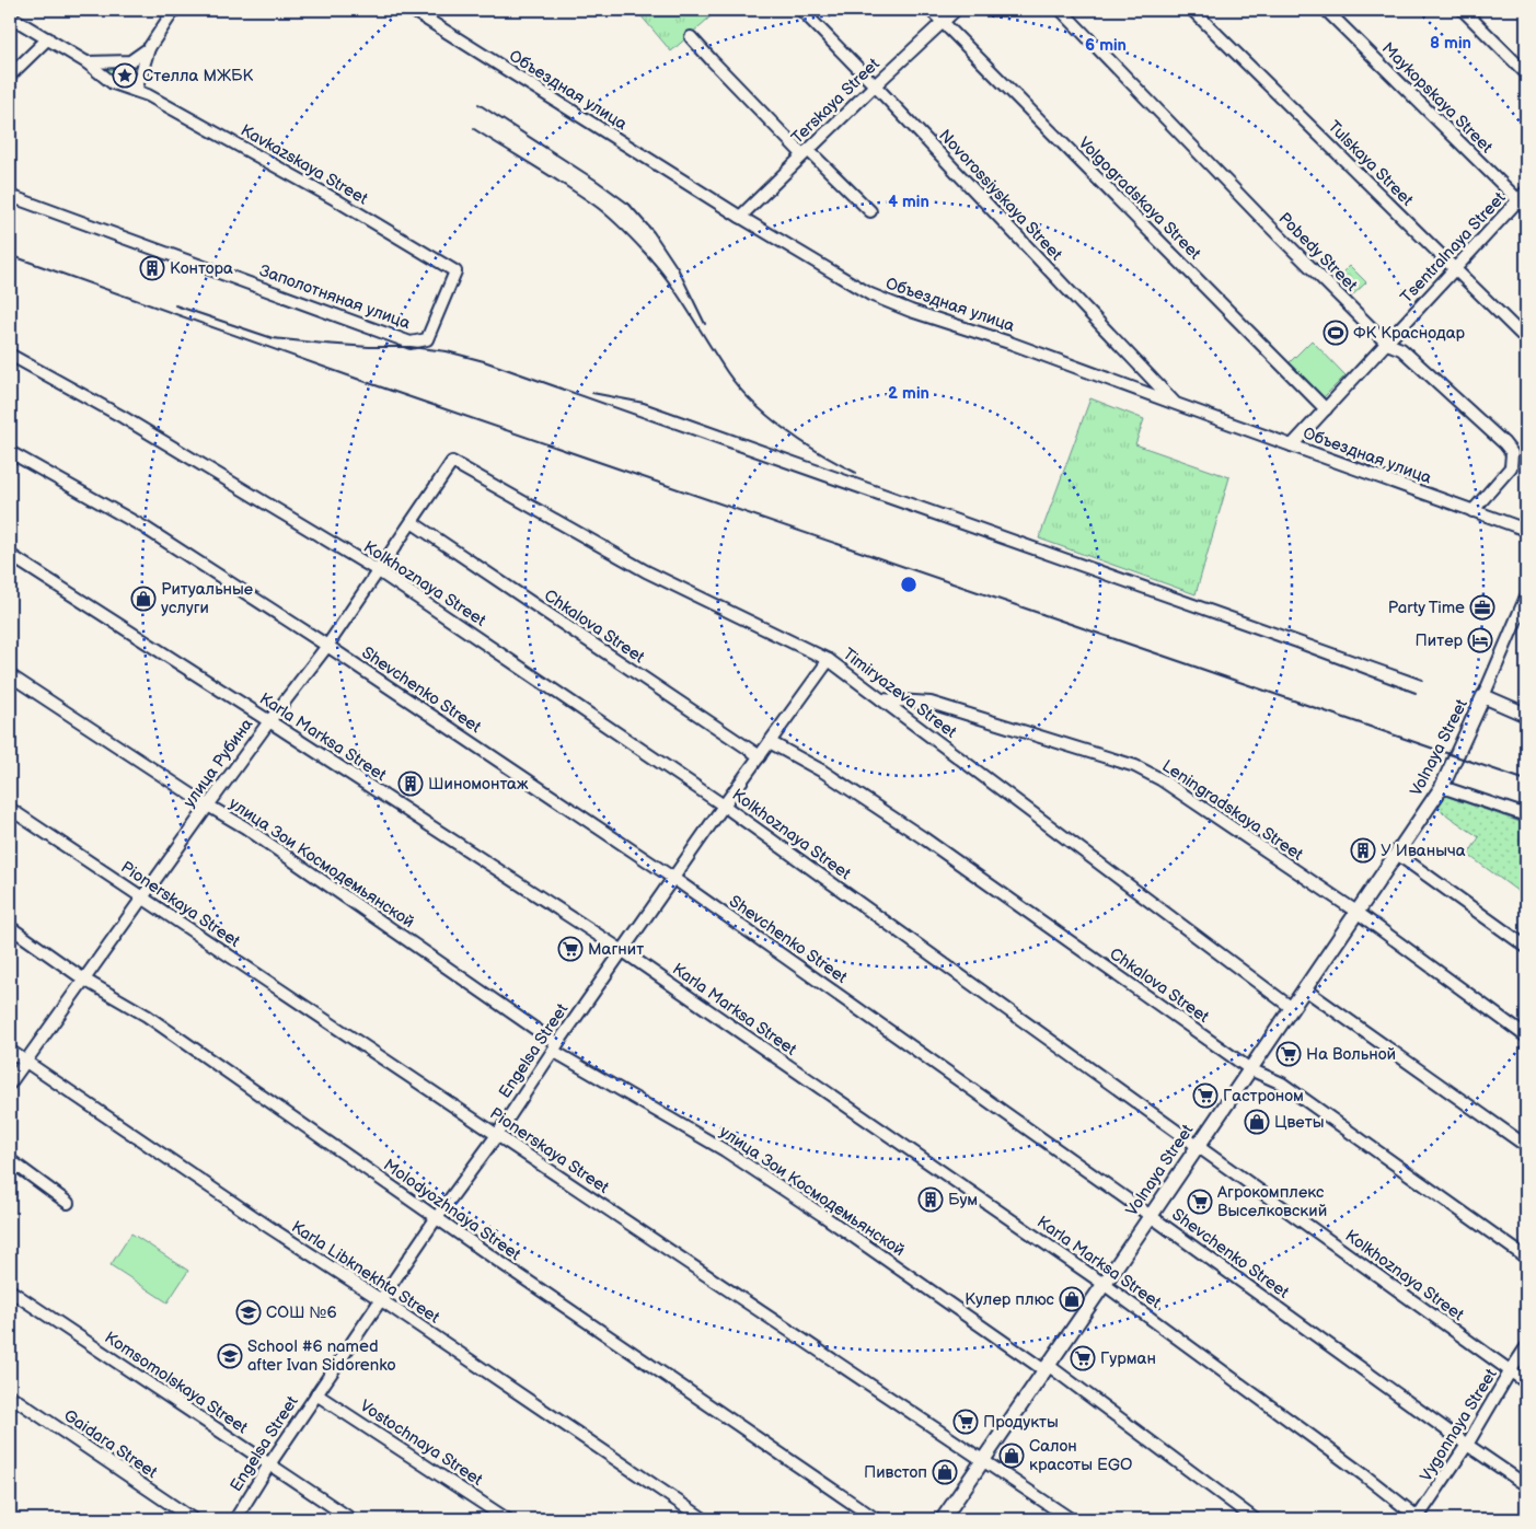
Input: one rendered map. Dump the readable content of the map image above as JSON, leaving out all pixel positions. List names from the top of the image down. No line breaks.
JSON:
{"streets":{"main road":["Volnaya Street"],"street":["Объездная улица","Maykopskaya Street","Terskaya Street","Tulskaya Street","Kavkazskaya Street","Novorossiyskaya Street","Volgogradskaya Street","Tsentralnaya Street","Pobedy Street","Заполотняная улица","Kolkhoznaya Street","Chkalova Street","Shevchenko Street","Timiryazeva Street","Karla Marksa Street","улица Рубина","Leningradskaya Street","улица Зои Космодемьянской","Pionerskaya Street","Engelsa Street","Molodyozhnaya Street","Karla Libknekhta Street","Komsomolskaya Street","Vygonnaya Street","Vostochnaya Street","Gaidara Street"]},"crossings":[["Объездная улица","Terskaya Street"],["Объездная улица","Novorossiyskaya Street"],["Объездная улица","Tsentralnaya Street"],["Объездная улица","Pobedy Street"],["Maykopskaya Street","Tsentralnaya Street"],["Terskaya Street","Novorossiyskaya Street"],["Terskaya Street","Volgogradskaya Street"],["Tulskaya Street","Tsentralnaya Street"],["Kavkazskaya Street","Заполотняная улица"],["Volgogradskaya Street","Tsentralnaya Street"],["Tsentralnaya Street","Pobedy Street"],["Kolkhoznaya Street","Volnaya Street"],["Kolkhoznaya Street","улица Рубина"],["Kolkhoznaya Street","Engelsa Street"],["Kolkhoznaya Street","Vygonnaya Street"],["Chkalova Street","Volnaya Street"],["Chkalova Street","улица Рубина"],["Chkalova Street","Engelsa Street"],["Shevchenko Street","Volnaya Street"],["Shevchenko Street","улица Рубина"],["Shevchenko Street","Engelsa Street"],["Shevchenko Street","Vygonnaya Street"],["Timiryazeva Street","Volnaya Street"],["Timiryazeva Street","улица Рубина"],["Timiryazeva Street","Leningradskaya Street"],["Timiryazeva Street","Engelsa Street"],["Karla Marksa Street","Volnaya Street"],["Karla Marksa Street","улица Рубина"],["Karla Marksa Street","Engelsa Street"],["Karla Marksa Street","Vygonnaya Street"],["Volnaya Street","Leningradskaya Street"],["Volnaya Street","улица Зои Космодемьянской"],["Volnaya Street","Pionerskaya Street"],["улица Рубина","улица Зои Космодемьянской"],["улица Рубина","Pionerskaya Street"],["улица Рубина","Molodyozhnaya Street"],["улица Рубина","Karla Libknekhta Street"],["улица Зои Космодемьянской","Engelsa Street"],["Pionerskaya Street","Engelsa Street"],["Engelsa Street","Molodyozhnaya Street"],["Engelsa Street","Karla Libknekhta Street"],["Engelsa Street","Komsomolskaya Street"],["Engelsa Street","Vostochnaya Street"]],"places":{"place":["Стелла МЖБК"],"building":["Контора","Шиномонтаж","У Иваныча","Бум"],"sports":["ФК Краснодар"],"shop":["Ритуальные услуги","Цветы","Кулер плюс","Салон красоты EGO","Пивстоп"],"office":["Party Time"],"hotel":["Питер"],"supermarket":["Магнит","На Вольной","Гастроном","Агрокомплекс Выселковский","Гурман","Продукты"],"school or university":["СОШ №6","School #6 named after Ivan Sidorenko"]},"rings":["8 min","6 min","4 min","2 min"]}
